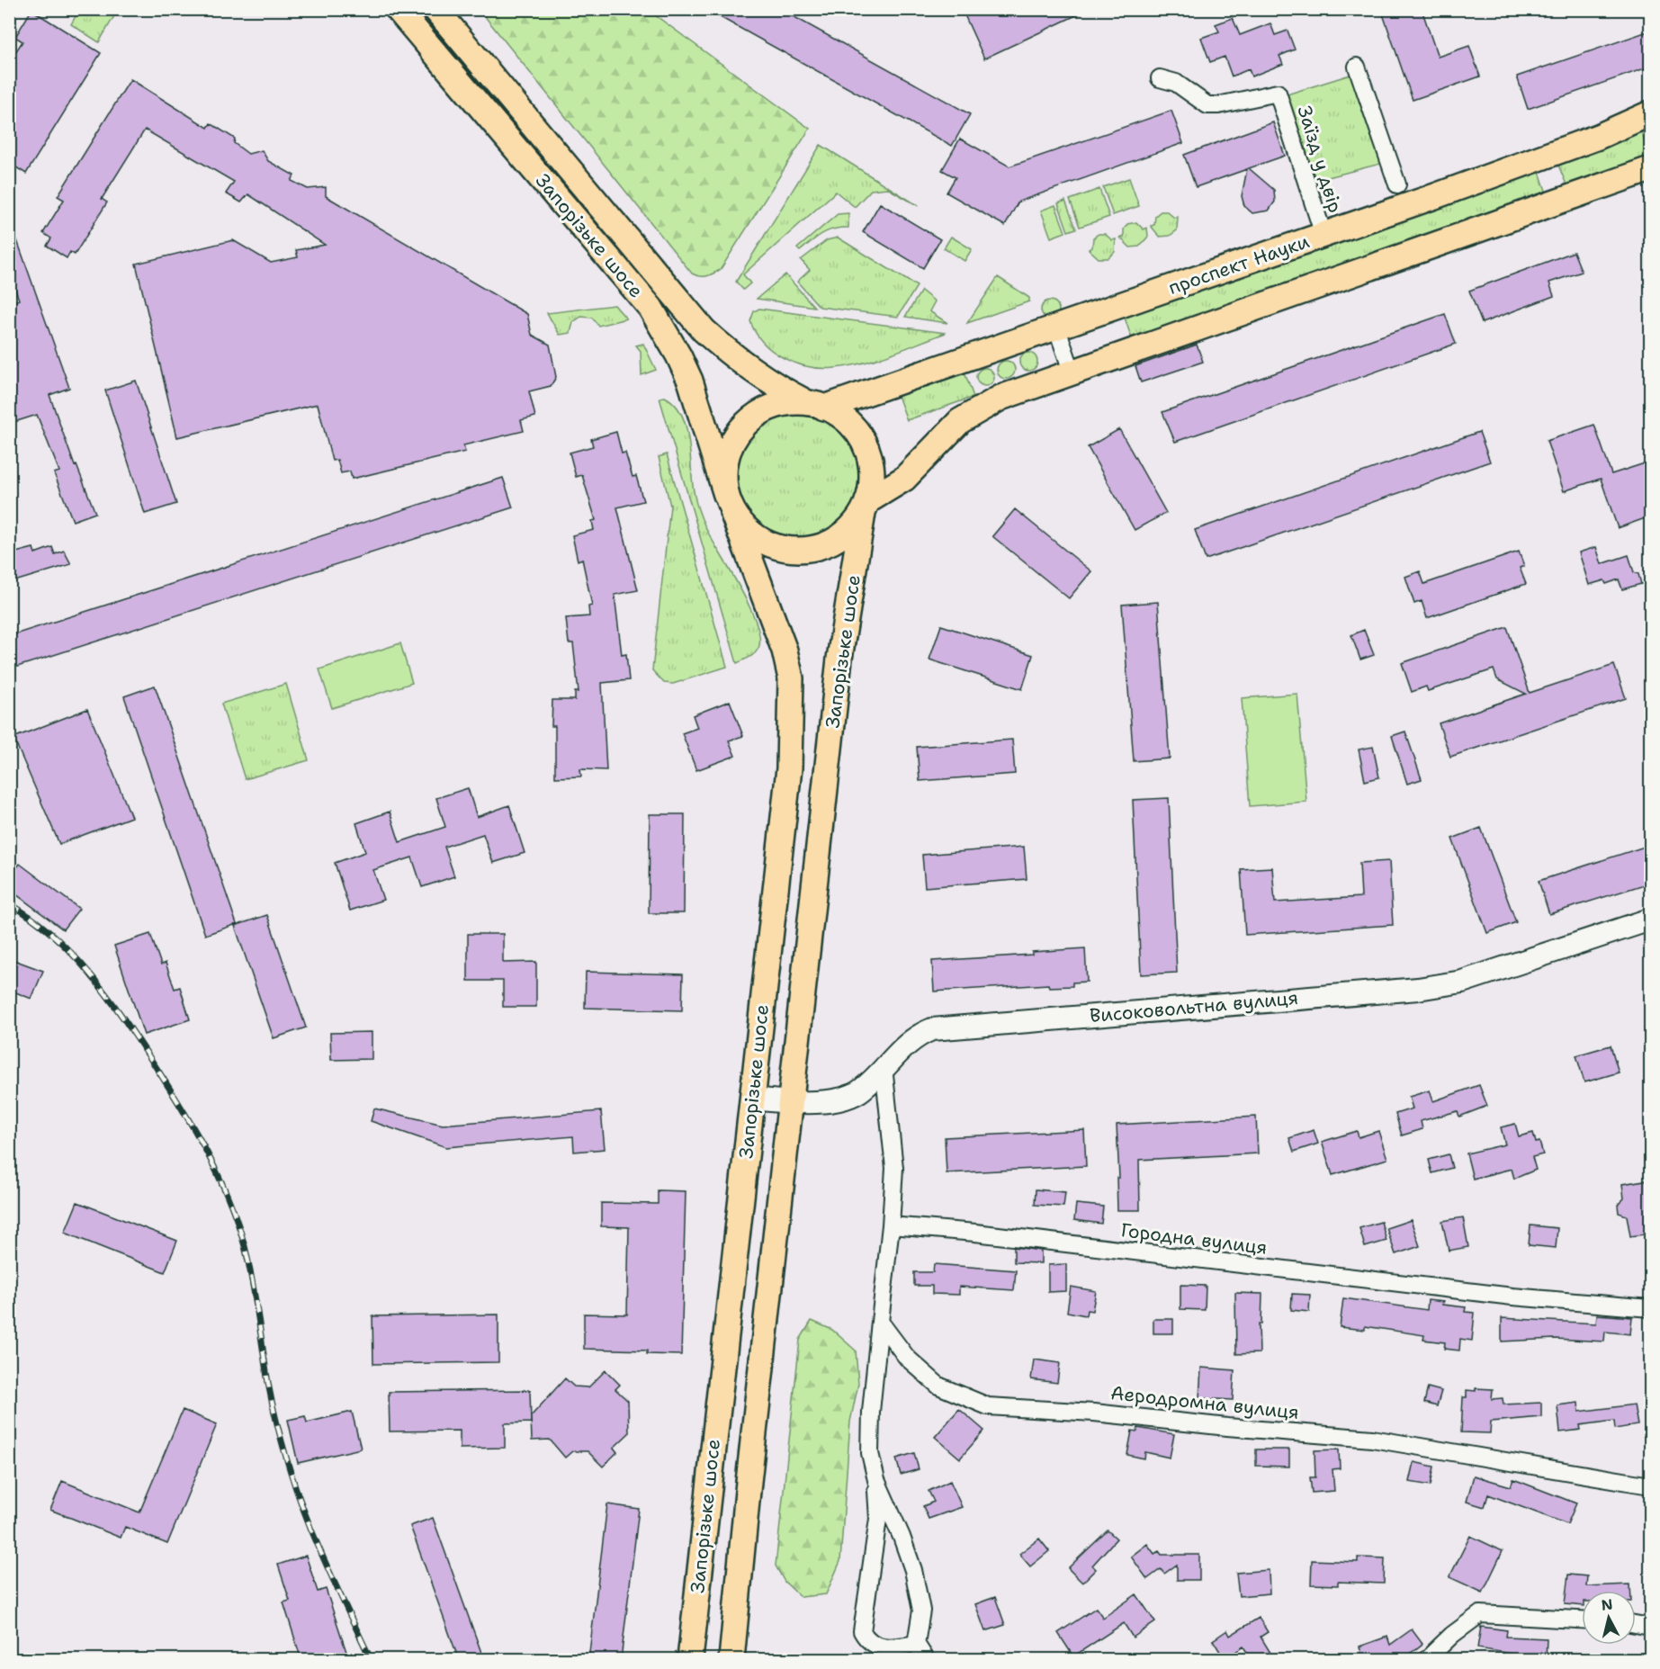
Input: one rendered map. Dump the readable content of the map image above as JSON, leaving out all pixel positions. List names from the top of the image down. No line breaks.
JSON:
{"streets":{"main road":["Запорізьке шосе","проспект Науки","Високовольтна вулиця"],"street":["Заїзд у двір","Городна вулиця","Аеродромна вулиця"]},"crossings":[["Заїзд у двір","проспект Науки"],["Запорізьке шосе","проспект Науки"],["Запорізьке шосе","Високовольтна вулиця"]],"north":"top"}
